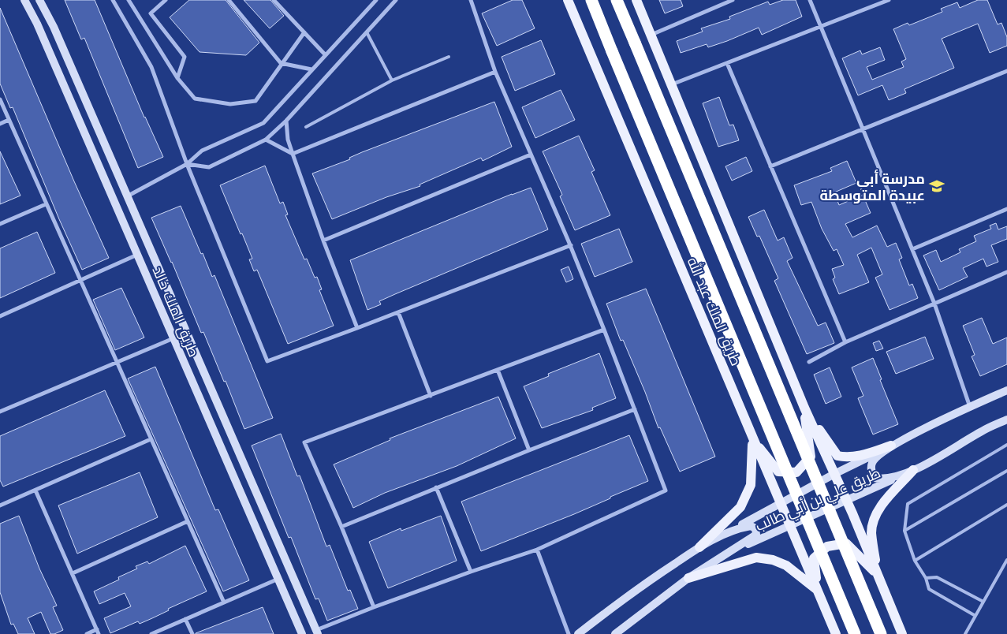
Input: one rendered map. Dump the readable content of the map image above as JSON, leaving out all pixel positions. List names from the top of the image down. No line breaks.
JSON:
{"streets":{"highway":["طريق الملك عبد الله"],"main road":["طريق الملك خالد","طريق علي بن أبي طالب"]},"crossings":[["طريق الملك عبد الله","طريق علي بن أبي طالب"]],"places":{"school or university":["مدرسة أبي عبيدة المتوسطة"]}}
